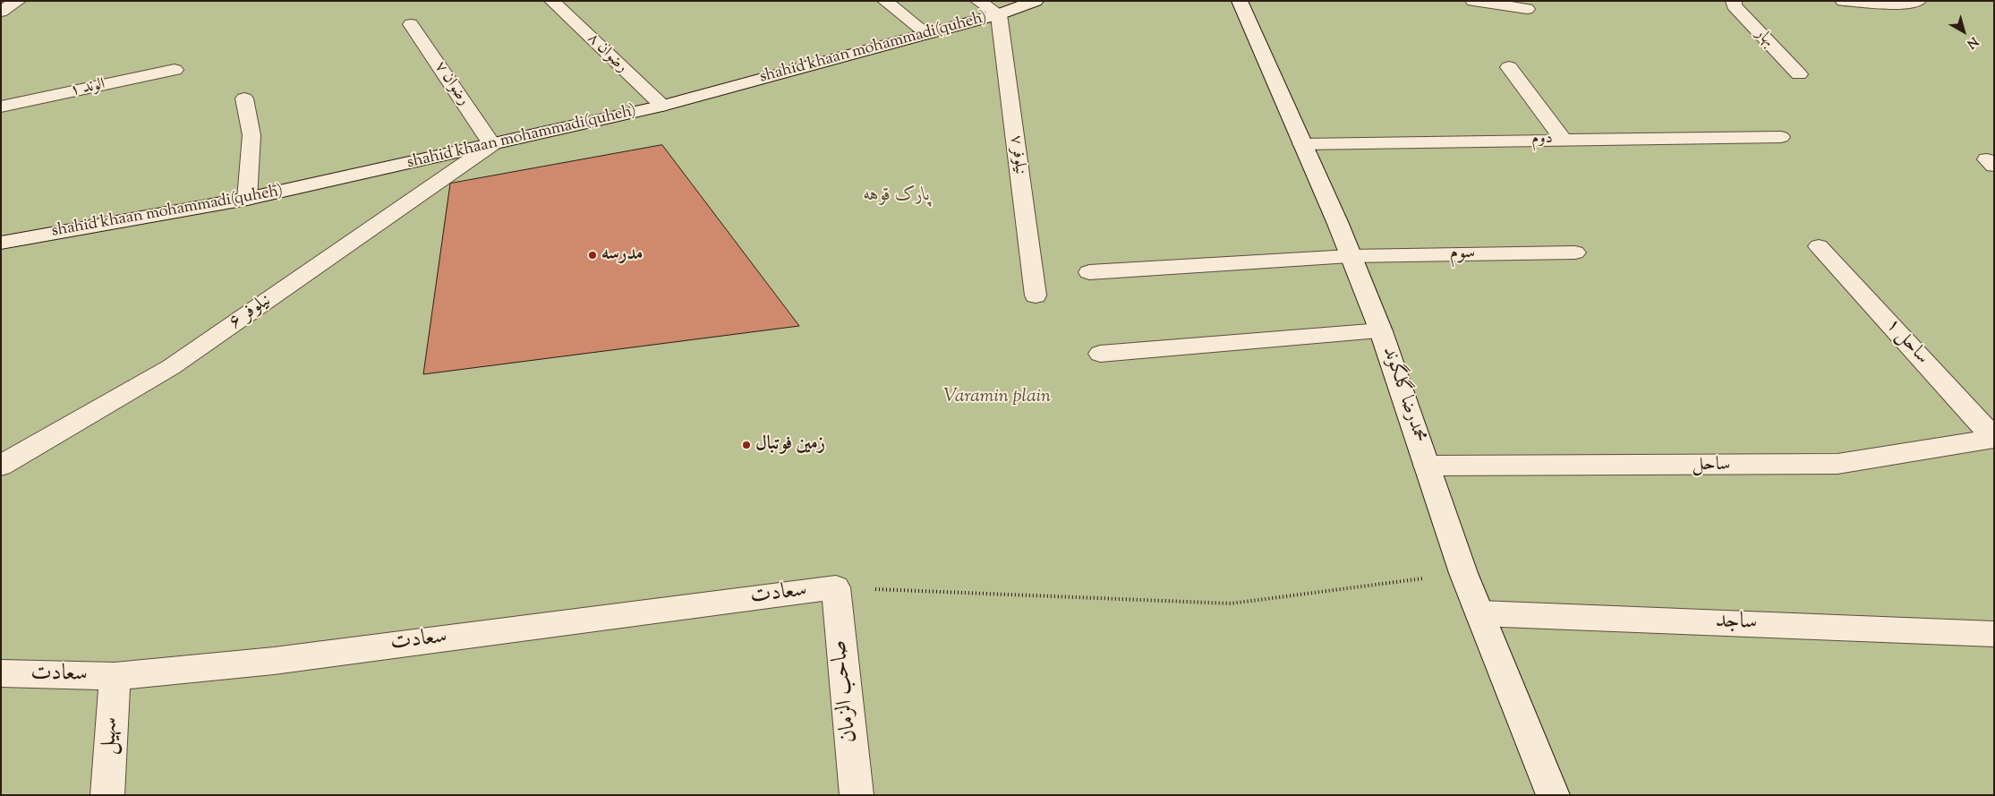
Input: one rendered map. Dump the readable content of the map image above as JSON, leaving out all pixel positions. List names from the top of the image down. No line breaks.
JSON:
{"streets":{"street":["بهار","shahid khaan mohammadi(quheh)","رضوان ۸","رضوان ۷","الوند ۱","دوم","نیلوفر ۷","سوم","نیلوفر ۶","ساحل ۱","محمدرضا گلگوند","ساحل","سعادت","ساجد","صاحب الزمان","سهیل"]},"crossings":[["shahid khaan mohammadi(quheh)","رضوان ۸"],["shahid khaan mohammadi(quheh)","رضوان ۷"],["shahid khaan mohammadi(quheh)","نیلوفر ۷"],["shahid khaan mohammadi(quheh)","نیلوفر ۶"],["رضوان ۷","نیلوفر ۶"],["دوم","محمدرضا گلگوند"],["سوم","محمدرضا گلگوند"],["ساحل ۱","ساحل"],["محمدرضا گلگوند","ساحل"],["محمدرضا گلگوند","ساجد"],["سعادت","صاحب الزمان"],["سعادت","سهیل"]],"parks":["پارک قوهه","Varamin plain"],"places":["مدرسه","زمین فوتبال"],"north":"bottom right"}
